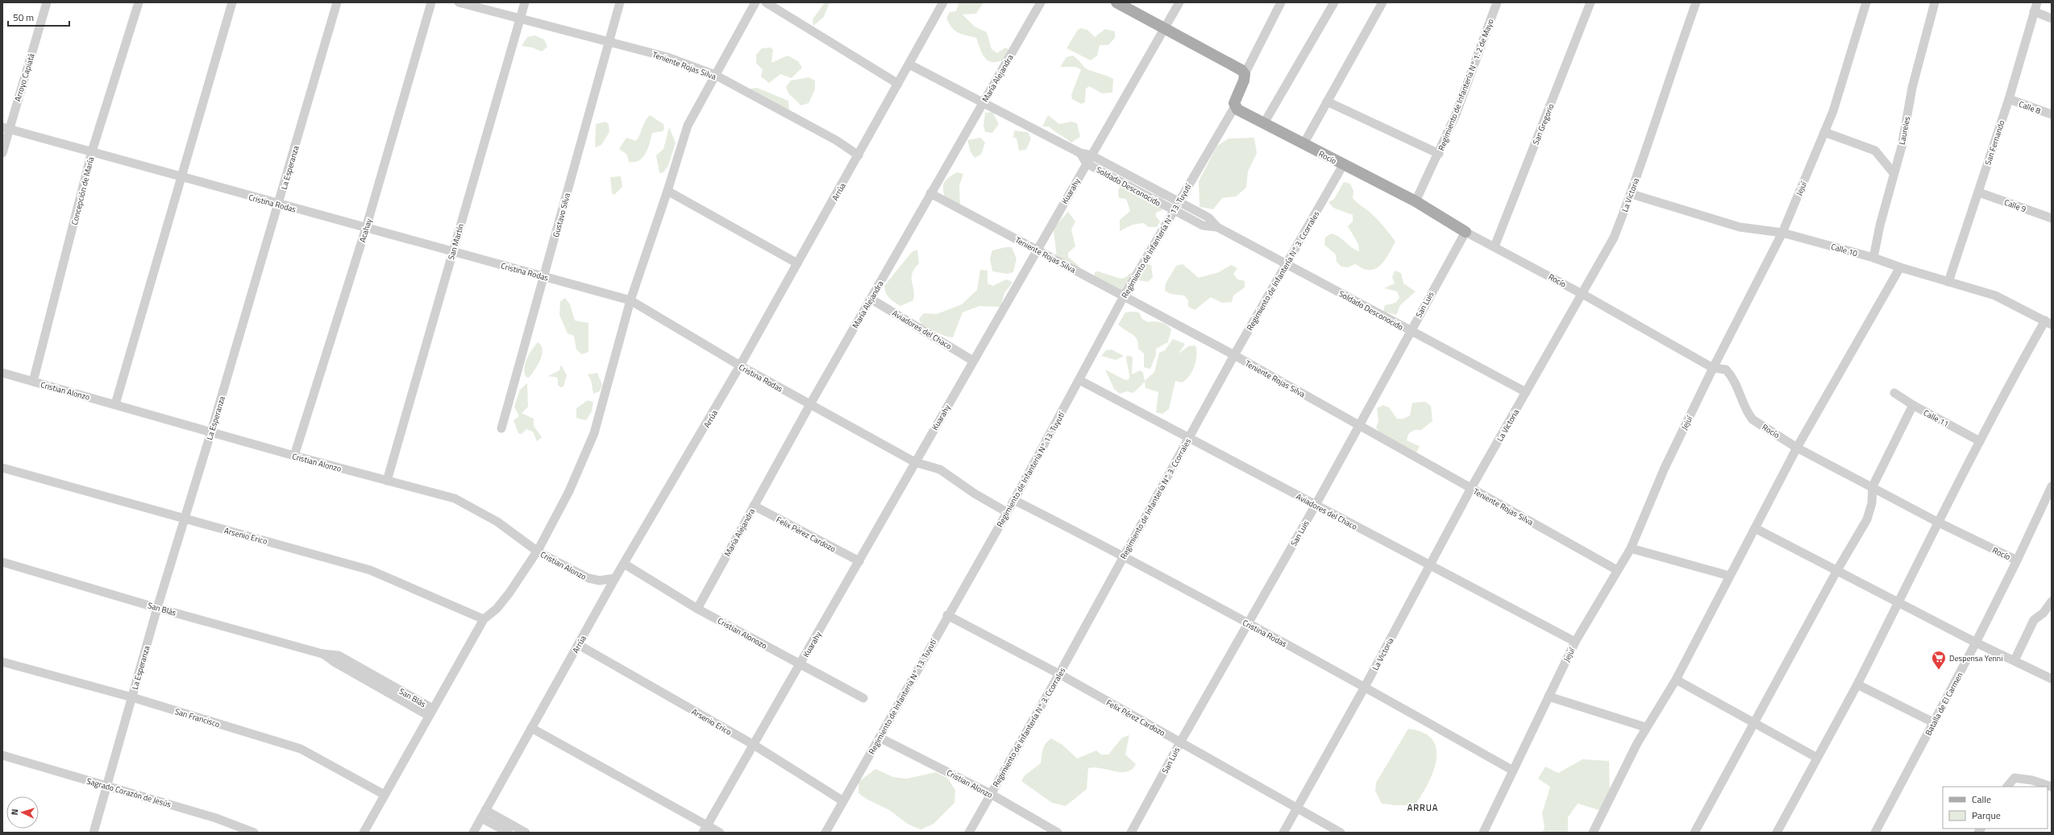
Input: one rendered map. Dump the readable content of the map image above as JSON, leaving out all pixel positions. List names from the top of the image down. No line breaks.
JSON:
{"streets":{"main road":["Rocío"],"street":["Teniente Rojas Silva","Arroyo Capiatá","María Alejandra","Regimiento de Infantería N° 1. 2 de Mayo","Calle 8","San Gregorio","Laureles","San Fernando","La Esperanza","Soldado Desconocido","Jejuí","Concepción de María","Kuarahy","Arrúa","La Victoria","Cristina Rodas","Calle 9","Gustavo Silva","Acahay","Regimiento de Infantería N° 13. Tuyutí","San Martín","Calle 10","Regimiento de Infantería N° 3. Ccorrales","San Luis","Aviadores del Chaco","Cristian Alonzo","Calle 11","Felix Pérez Cardozo","Arsenio Erico","San Blás","Cristian Alonozo","Batalla de El Carmen","San Francisco","Sagrado Corazón de Jesús"]},"crossings":[["Teniente Rojas Silva","María Alejandra"],["Teniente Rojas Silva","Jejuí"],["Teniente Rojas Silva","Kuarahy"],["Teniente Rojas Silva","Arrúa"],["Teniente Rojas Silva","La Victoria"],["Teniente Rojas Silva","Gustavo Silva"],["Teniente Rojas Silva","Regimiento de Infantería N° 13. Tuyutí"],["Teniente Rojas Silva","San Martín"],["Teniente Rojas Silva","Regimiento de Infantería N° 3. Ccorrales"],["Teniente Rojas Silva","San Luis"],["Arroyo Capiatá","Cristina Rodas"],["María Alejandra","Soldado Desconocido"],["María Alejandra","Cristina Rodas"],["María Alejandra","Aviadores del Chaco"],["María Alejandra","Felix Pérez Cardozo"],["María Alejandra","Cristian Alonozo"],["Regimiento de Infantería N° 1. 2 de Mayo","Rocío"],["Calle 8","San Fernando"],["San Gregorio","Rocío"],["Laureles","Calle 10"],["San Fernando","Calle 9"],["San Fernando","Calle 10"],["Rocío","Jejuí"],["Rocío","La Victoria"],["Rocío","Regimiento de Infantería N° 13. Tuyutí"],["Rocío","Regimiento de Infantería N° 3. Ccorrales"],["Rocío","San Luis"],["Rocío","Batalla de El Carmen"],["La Esperanza","Cristina Rodas"],["La Esperanza","Cristian Alonzo"],["La Esperanza","Arsenio Erico"],["La Esperanza","San Blás"],["La Esperanza","San Francisco"],["La Esperanza","Sagrado Corazón de Jesús"],["Soldado Desconocido","Kuarahy"],["Soldado Desconocido","Arrúa"],["Soldado Desconocido","La Victoria"],["Soldado Desconocido","Regimiento de Infantería N° 13. Tuyutí"],["Soldado Desconocido","Regimiento de Infantería N° 3. Ccorrales"],["Soldado Desconocido","San Luis"],["Jejuí","Cristina Rodas"],["Jejuí","Calle 10"],["Jejuí","Aviadores del Chaco"],["Concepción de María","Cristina Rodas"],["Concepción de María","Cristian Alonzo"],["Kuarahy","Cristina Rodas"],["Kuarahy","Aviadores del Chaco"],["Kuarahy","Felix Pérez Cardozo"],["Kuarahy","Arsenio Erico"],["Kuarahy","Cristian Alonozo"],["Arrúa","Cristina Rodas"],["Arrúa","Cristian Alonzo"],["Arrúa","Arsenio Erico"],["Arrúa","Cristian Alonozo"],["La Victoria","Cristina Rodas"],["La Victoria","Calle 10"],["La Victoria","Aviadores del Chaco"],["La Victoria","Felix Pérez Cardozo"],["Cristina Rodas","Gustavo Silva"],["Cristina Rodas","Acahay"],["Cristina Rodas","Regimiento de Infantería N° 13. Tuyutí"],["Cristina Rodas","San Martín"],["Cristina Rodas","Regimiento de Infantería N° 3. Ccorrales"],["Cristina Rodas","San Luis"],["Acahay","Cristian Alonzo"],["Regimiento de Infantería N° 13. Tuyutí","Aviadores del Chaco"],["Regimiento de Infantería N° 13. Tuyutí","Cristian Alonzo"],["Regimiento de Infantería N° 13. Tuyutí","Felix Pérez Cardozo"],["Regimiento de Infantería N° 13. Tuyutí","Arsenio Erico"],["San Martín","Cristian Alonzo"],["Regimiento de Infantería N° 3. Ccorrales","Aviadores del Chaco"],["Regimiento de Infantería N° 3. Ccorrales","Cristian Alonzo"],["Regimiento de Infantería N° 3. Ccorrales","Felix Pérez Cardozo"],["San Luis","Aviadores del Chaco"],["San Luis","Felix Pérez Cardozo"]],"districts":["ARRUA"],"places":{"supermarket":["Despensa Yenni"]},"legend":["Calle","Parque"],"scale_bar":"50 m","north":"left"}
